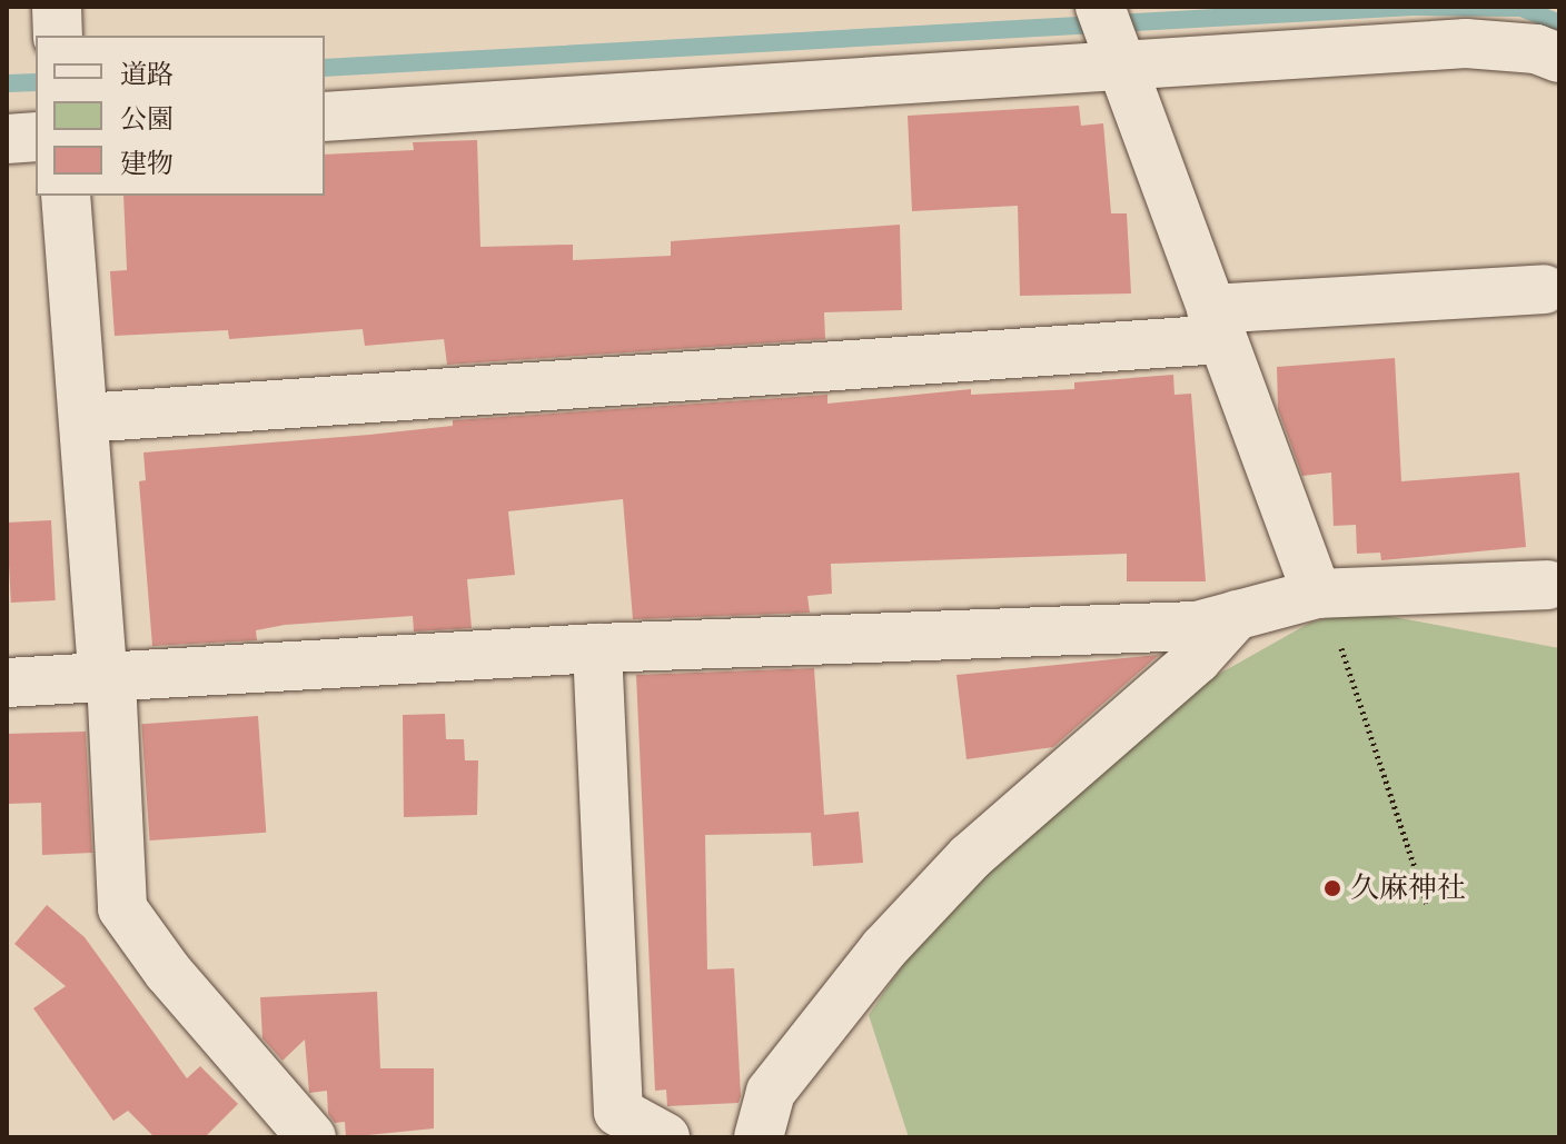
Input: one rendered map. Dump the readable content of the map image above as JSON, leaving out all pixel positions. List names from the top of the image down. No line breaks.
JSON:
{"places":["久麻神社"],"legend":["道路","公園","建物"]}
